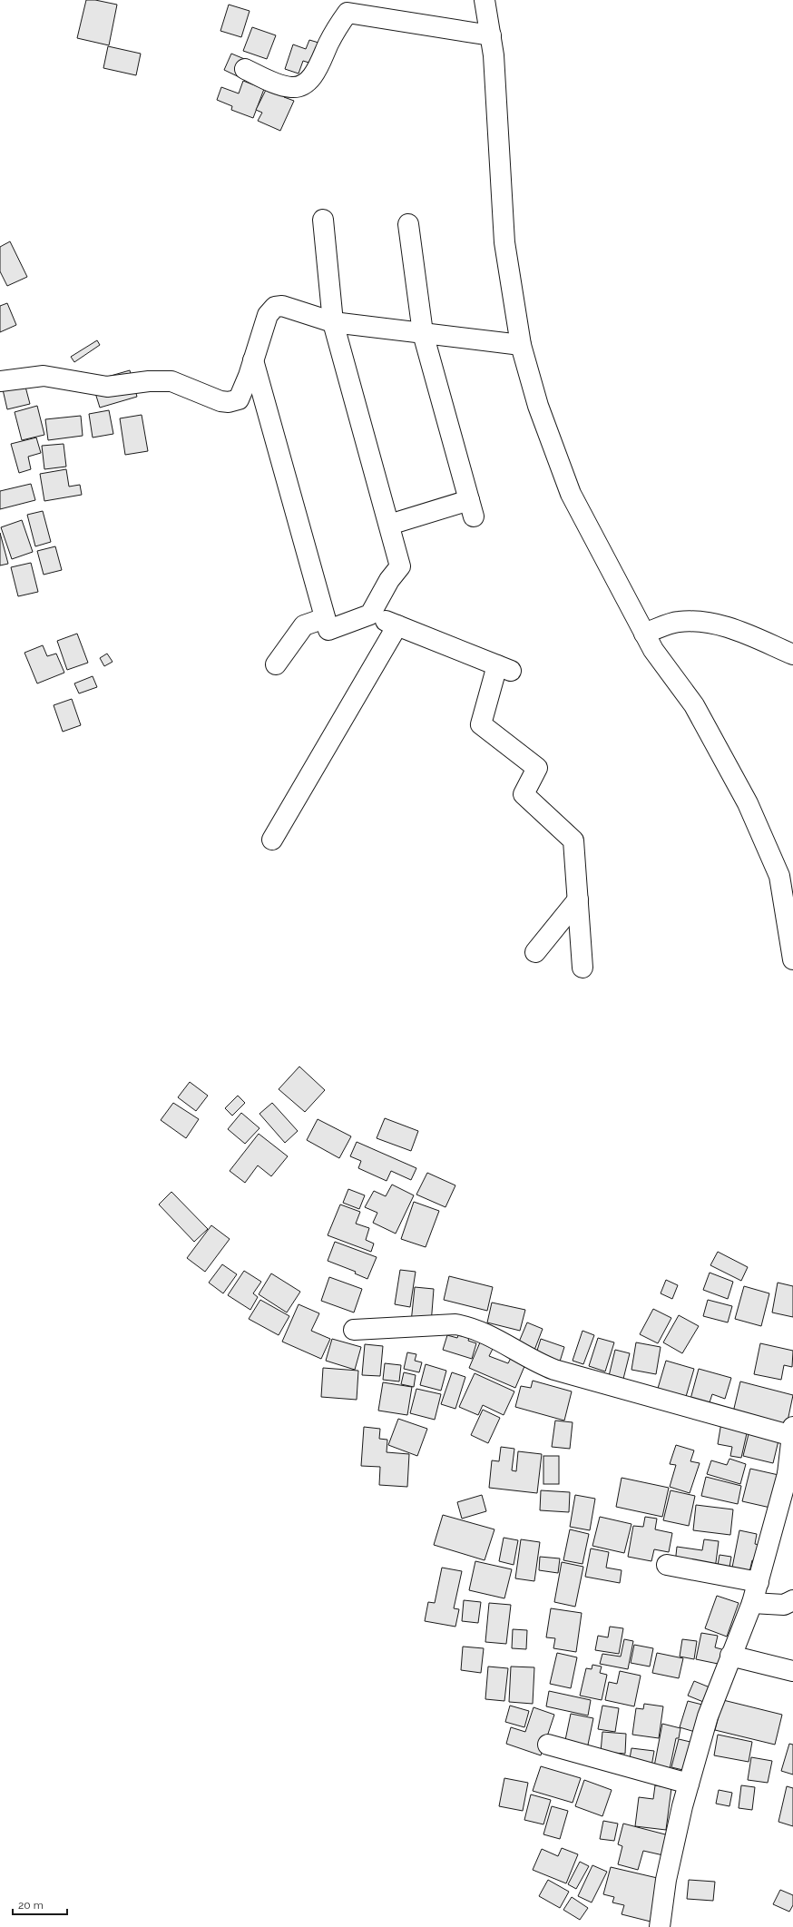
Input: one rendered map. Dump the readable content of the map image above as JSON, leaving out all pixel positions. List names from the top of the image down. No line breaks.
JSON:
{"scale_bar":"20 m"}
